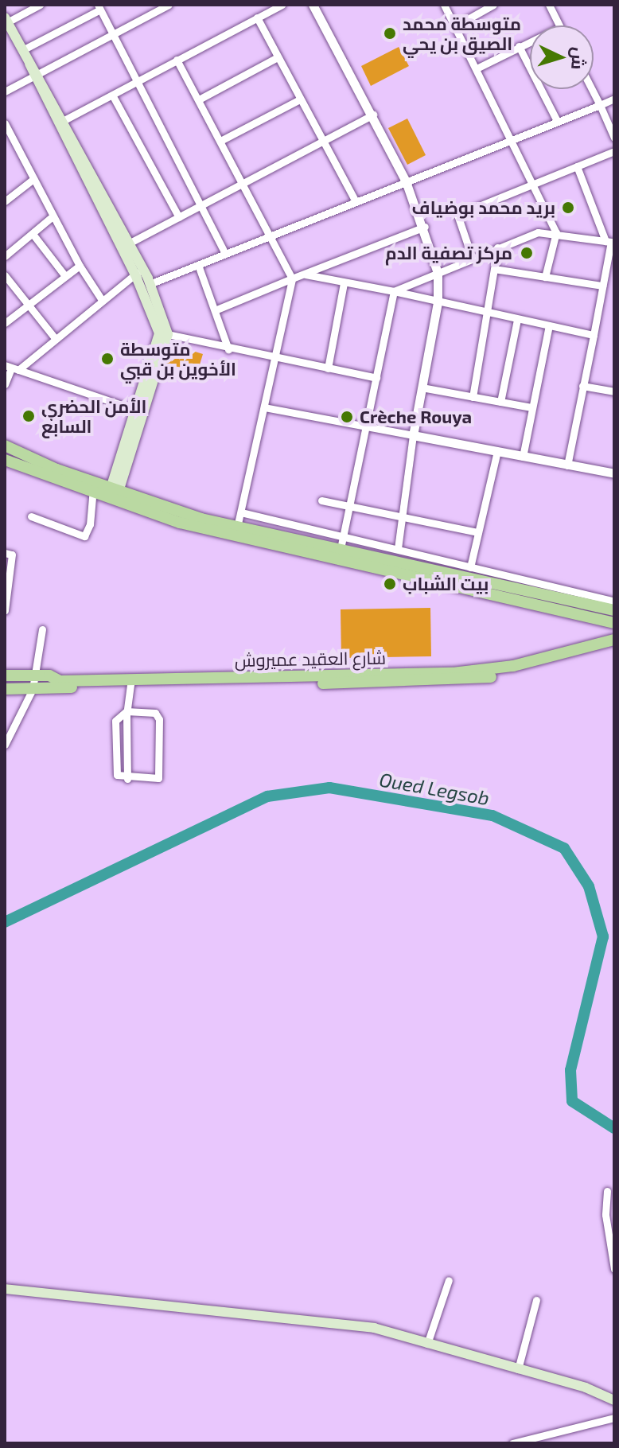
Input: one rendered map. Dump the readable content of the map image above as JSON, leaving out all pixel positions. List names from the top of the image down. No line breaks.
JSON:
{"streets":{"main road":["شارع العقيد عميروش"]},"water":["Oued Legsob"],"places":["متوسطة محمد الصيق بن يحي","بريد محمد بوضياف","مركز تصفية الدم","متوسطة الأخوين بن قبي","الأمن الحضري السابع","Crèche Rouya","بيت الشباب"],"north":"right"}
